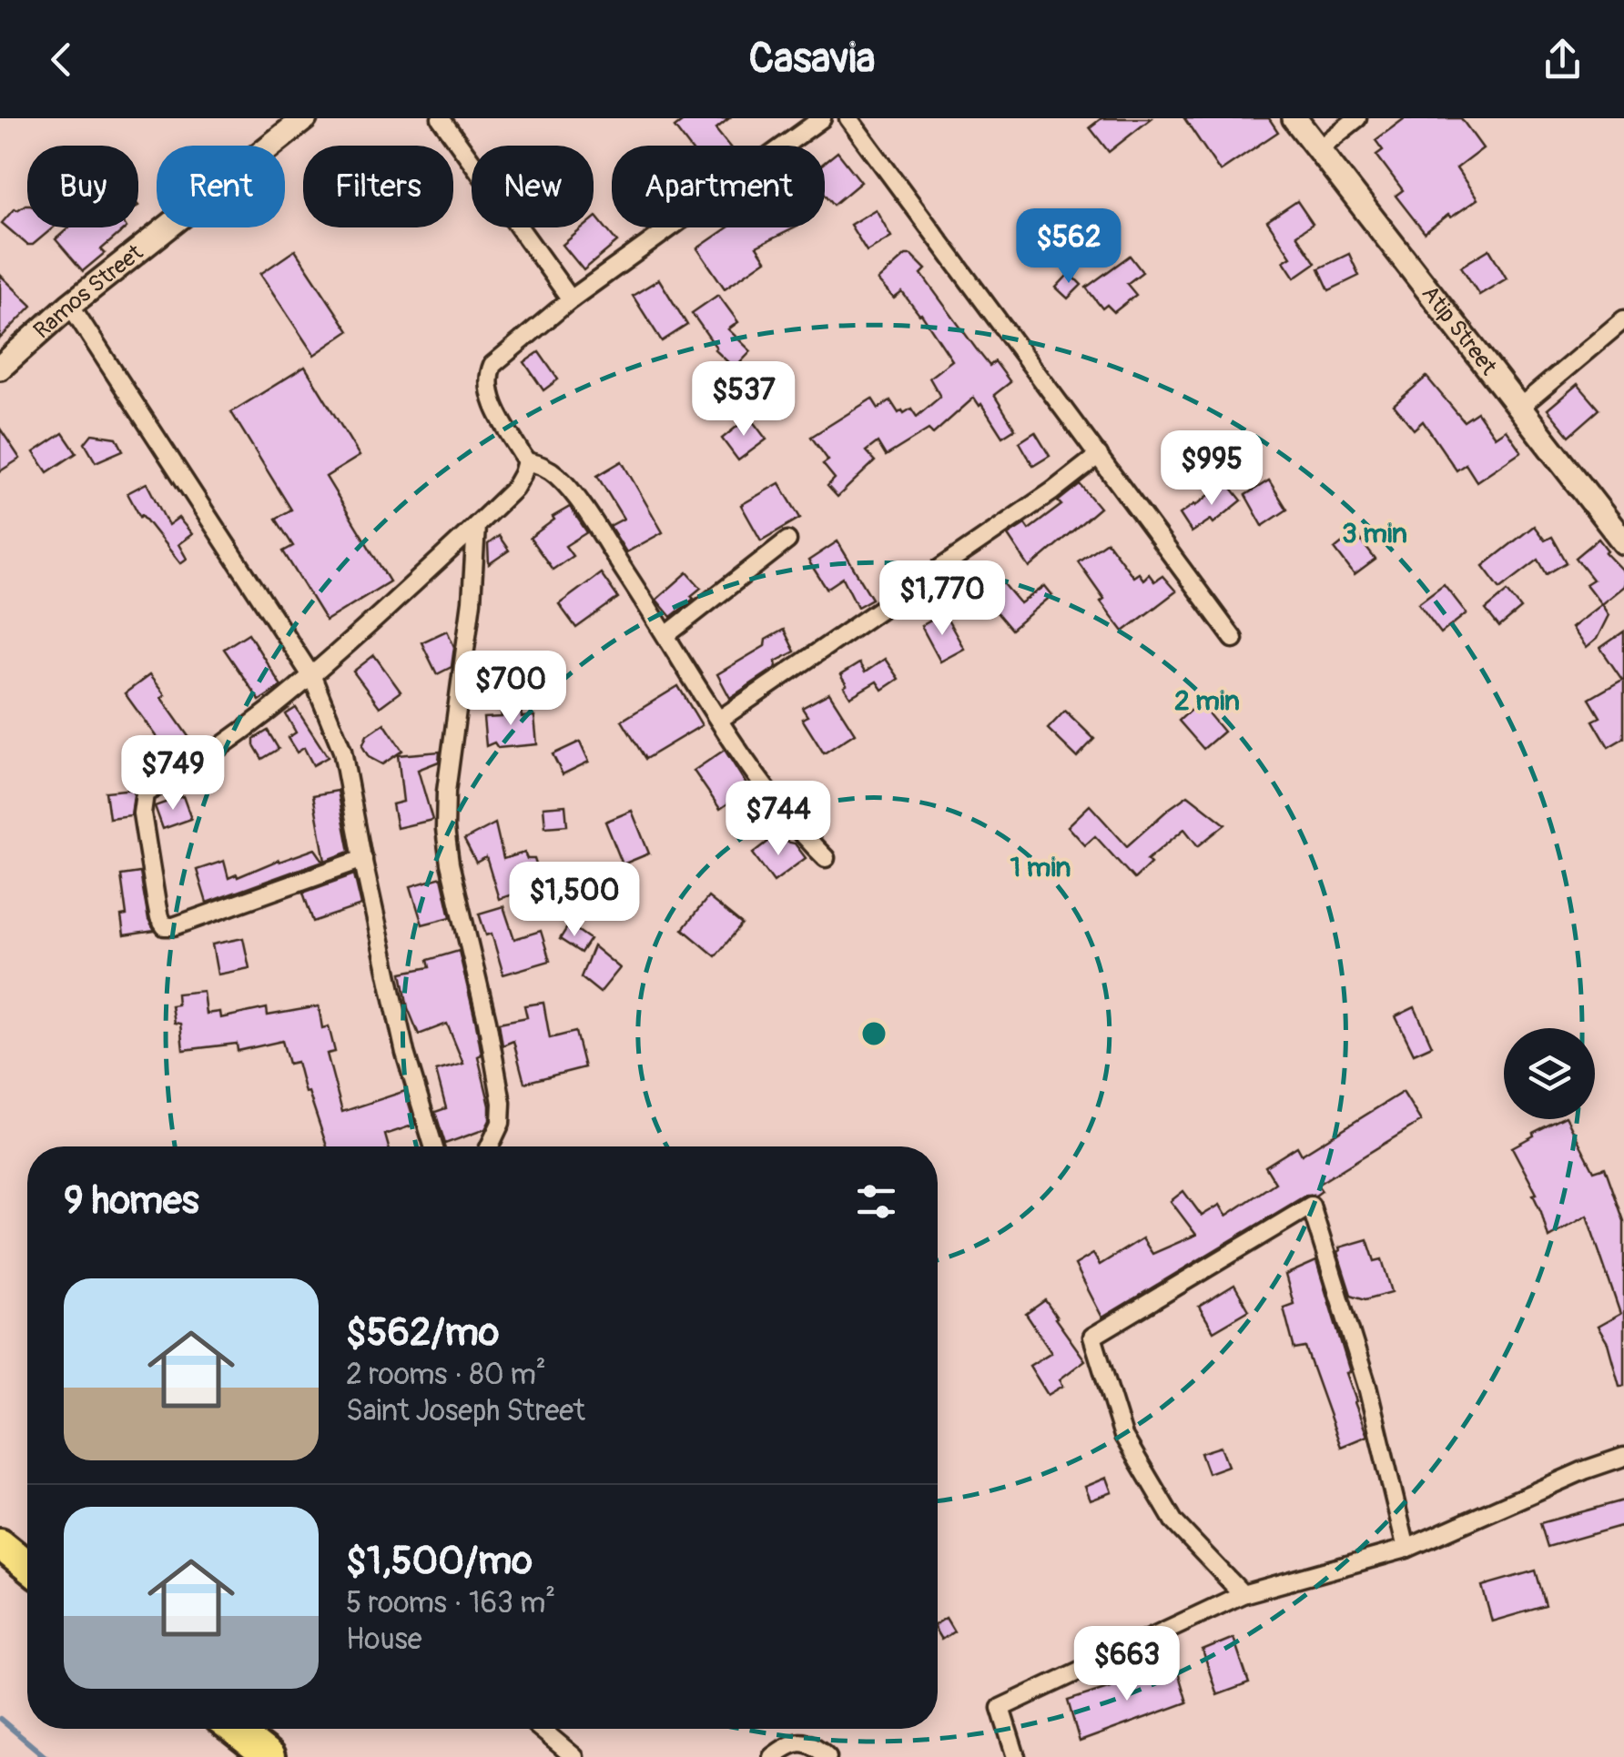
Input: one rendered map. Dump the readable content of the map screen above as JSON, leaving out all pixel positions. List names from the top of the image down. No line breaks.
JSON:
{"streets":{"main road":["Ramos Street","Atip Street"]},"page":{"header":"Casavia","chip":["Buy","Rent","Filters","New","Apartment"],"price":["$562","$537","$995","$1,770","$700","$749","$744","$1,500","$663"],"heading":"9 homes","list":[{"name":"$562/mo","note":"2 rooms · 80 m² · Saint Joseph Street"},{"name":"$1,500/mo","note":"5 rooms · 163 m² · House"}]},"rings":["3 min","2 min","1 min"]}
